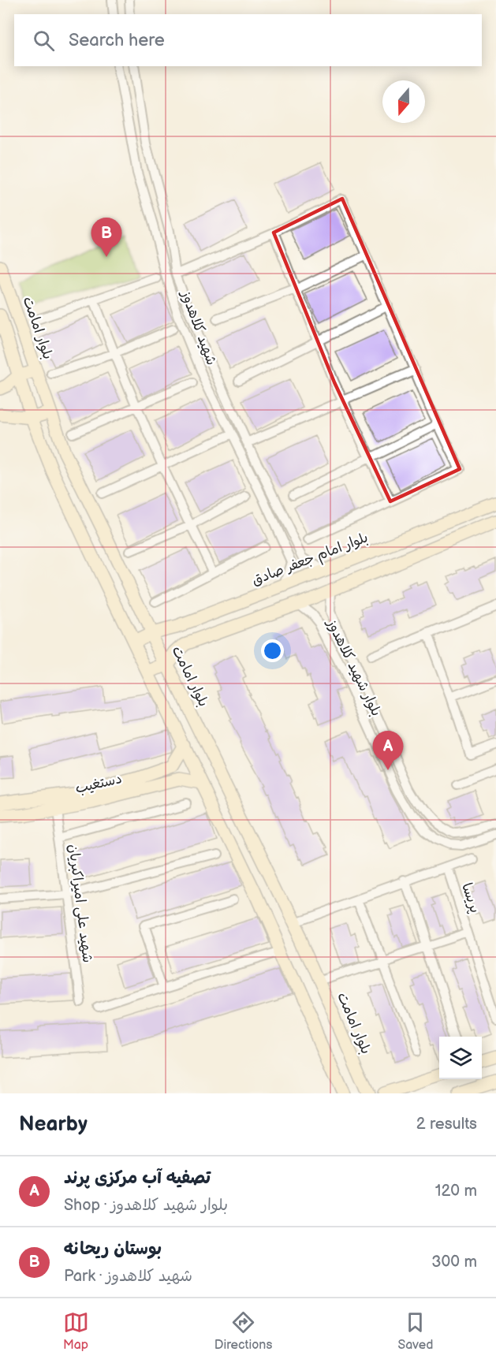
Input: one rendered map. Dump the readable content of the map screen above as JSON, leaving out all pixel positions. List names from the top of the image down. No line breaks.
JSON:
{"streets":{"street":["بلوار امامت","شهید کلاهدوز","بلوار امام جعفر صادق","بلوار شهید کلاهدوز","دستغیب","پریسا","شهید علی امیراکبریان"]},"crossings":[["بلوار امامت","بلوار امام جعفر صادق"],["شهید کلاهدوز","بلوار امام جعفر صادق"],["دستغیب","شهید علی امیراکبریان"]],"north":"bottom","page":{"search":"Search here","pins":["B","A"],"heading":["Nearby","2 results"],"list":[{"mark":"A","name":"تصفیه آب مرکزی پرند","note":"Shop · بلوار شهید کلاهدوز","value":"120 m"},{"mark":"B","name":"بوستان ریحانه","note":"Park · شهید کلاهدوز","value":"300 m"}],"nav":["Map","Directions","Saved"]}}
